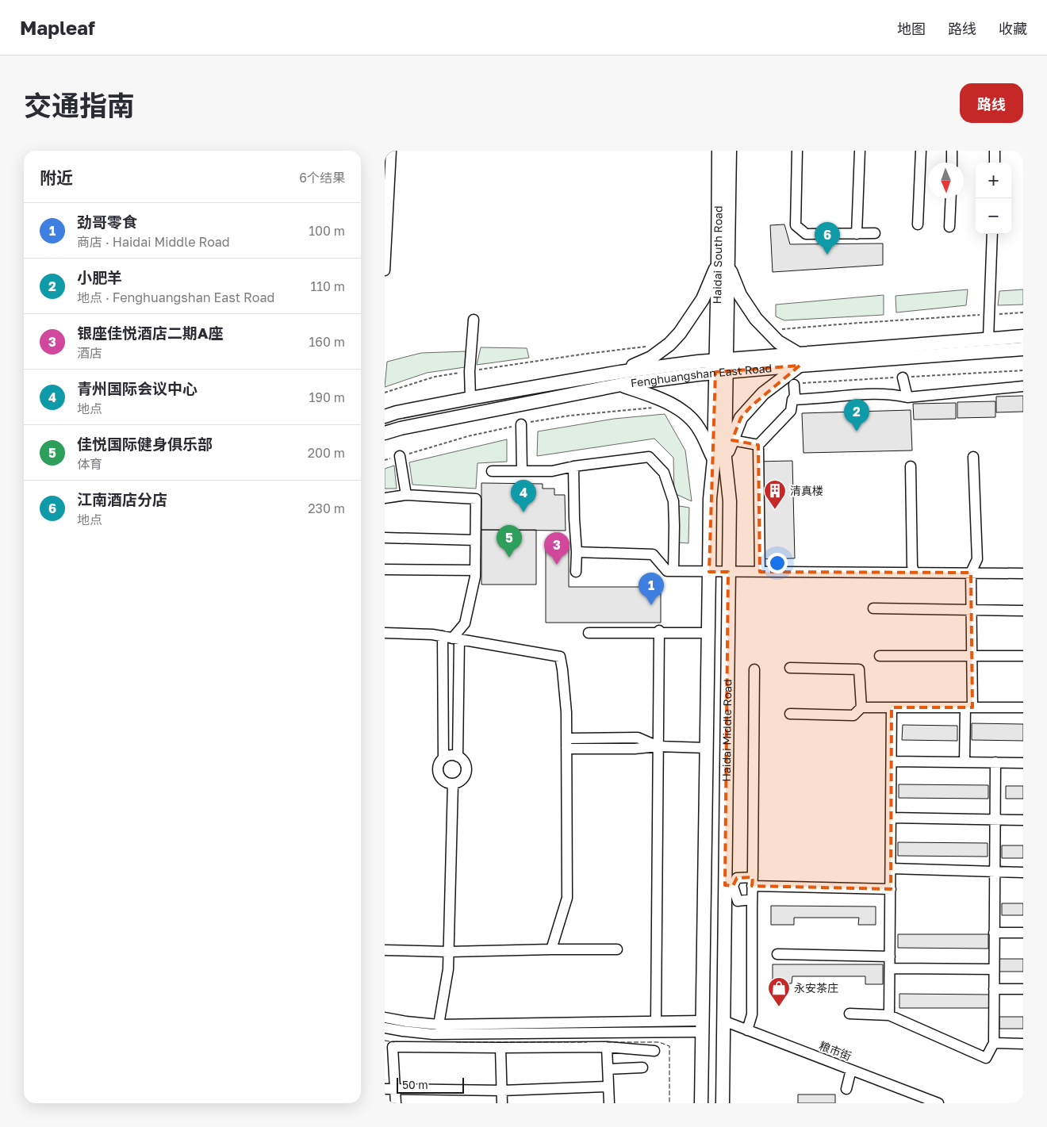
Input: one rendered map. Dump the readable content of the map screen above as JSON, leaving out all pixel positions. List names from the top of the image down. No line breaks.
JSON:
{"streets":{"main road":["Haidai South Road","Fenghuangshan East Road","Haidai Middle Road"],"street":["粮市街"]},"crossings":[["Haidai South Road","Fenghuangshan East Road"],["Haidai South Road","Haidai Middle Road"],["Fenghuangshan East Road","Haidai Middle Road"],["Haidai Middle Road","粮市街"]],"places":{"building":["清真楼"],"shop":["永安茶庄"]},"scale_bar":"50 m","north":"bottom","page":{"header":"Mapleaf","nav":["地图","路线","收藏"],"title":"交通指南","buttons":"路线","heading":["附近","6个结果"],"map_buttons":["+","−"],"list":[{"mark":"1","name":"劲哥零食","note":"商店 · Haidai Middle Road","value":"100 m"},{"mark":"2","name":"小肥羊","note":"地点 · Fenghuangshan East Road","value":"110 m"},{"mark":"3","name":"银座佳悦酒店二期A座","note":"酒店","value":"160 m"},{"mark":"4","name":"青州国际会议中心","note":"地点","value":"190 m"},{"mark":"5","name":"佳悦国际健身俱乐部","note":"体育","value":"200 m"},{"mark":"6","name":"江南酒店分店","note":"地点","value":"230 m"}],"pins":["6","2","4","5","3","1"],"scale":"50 m"}}
